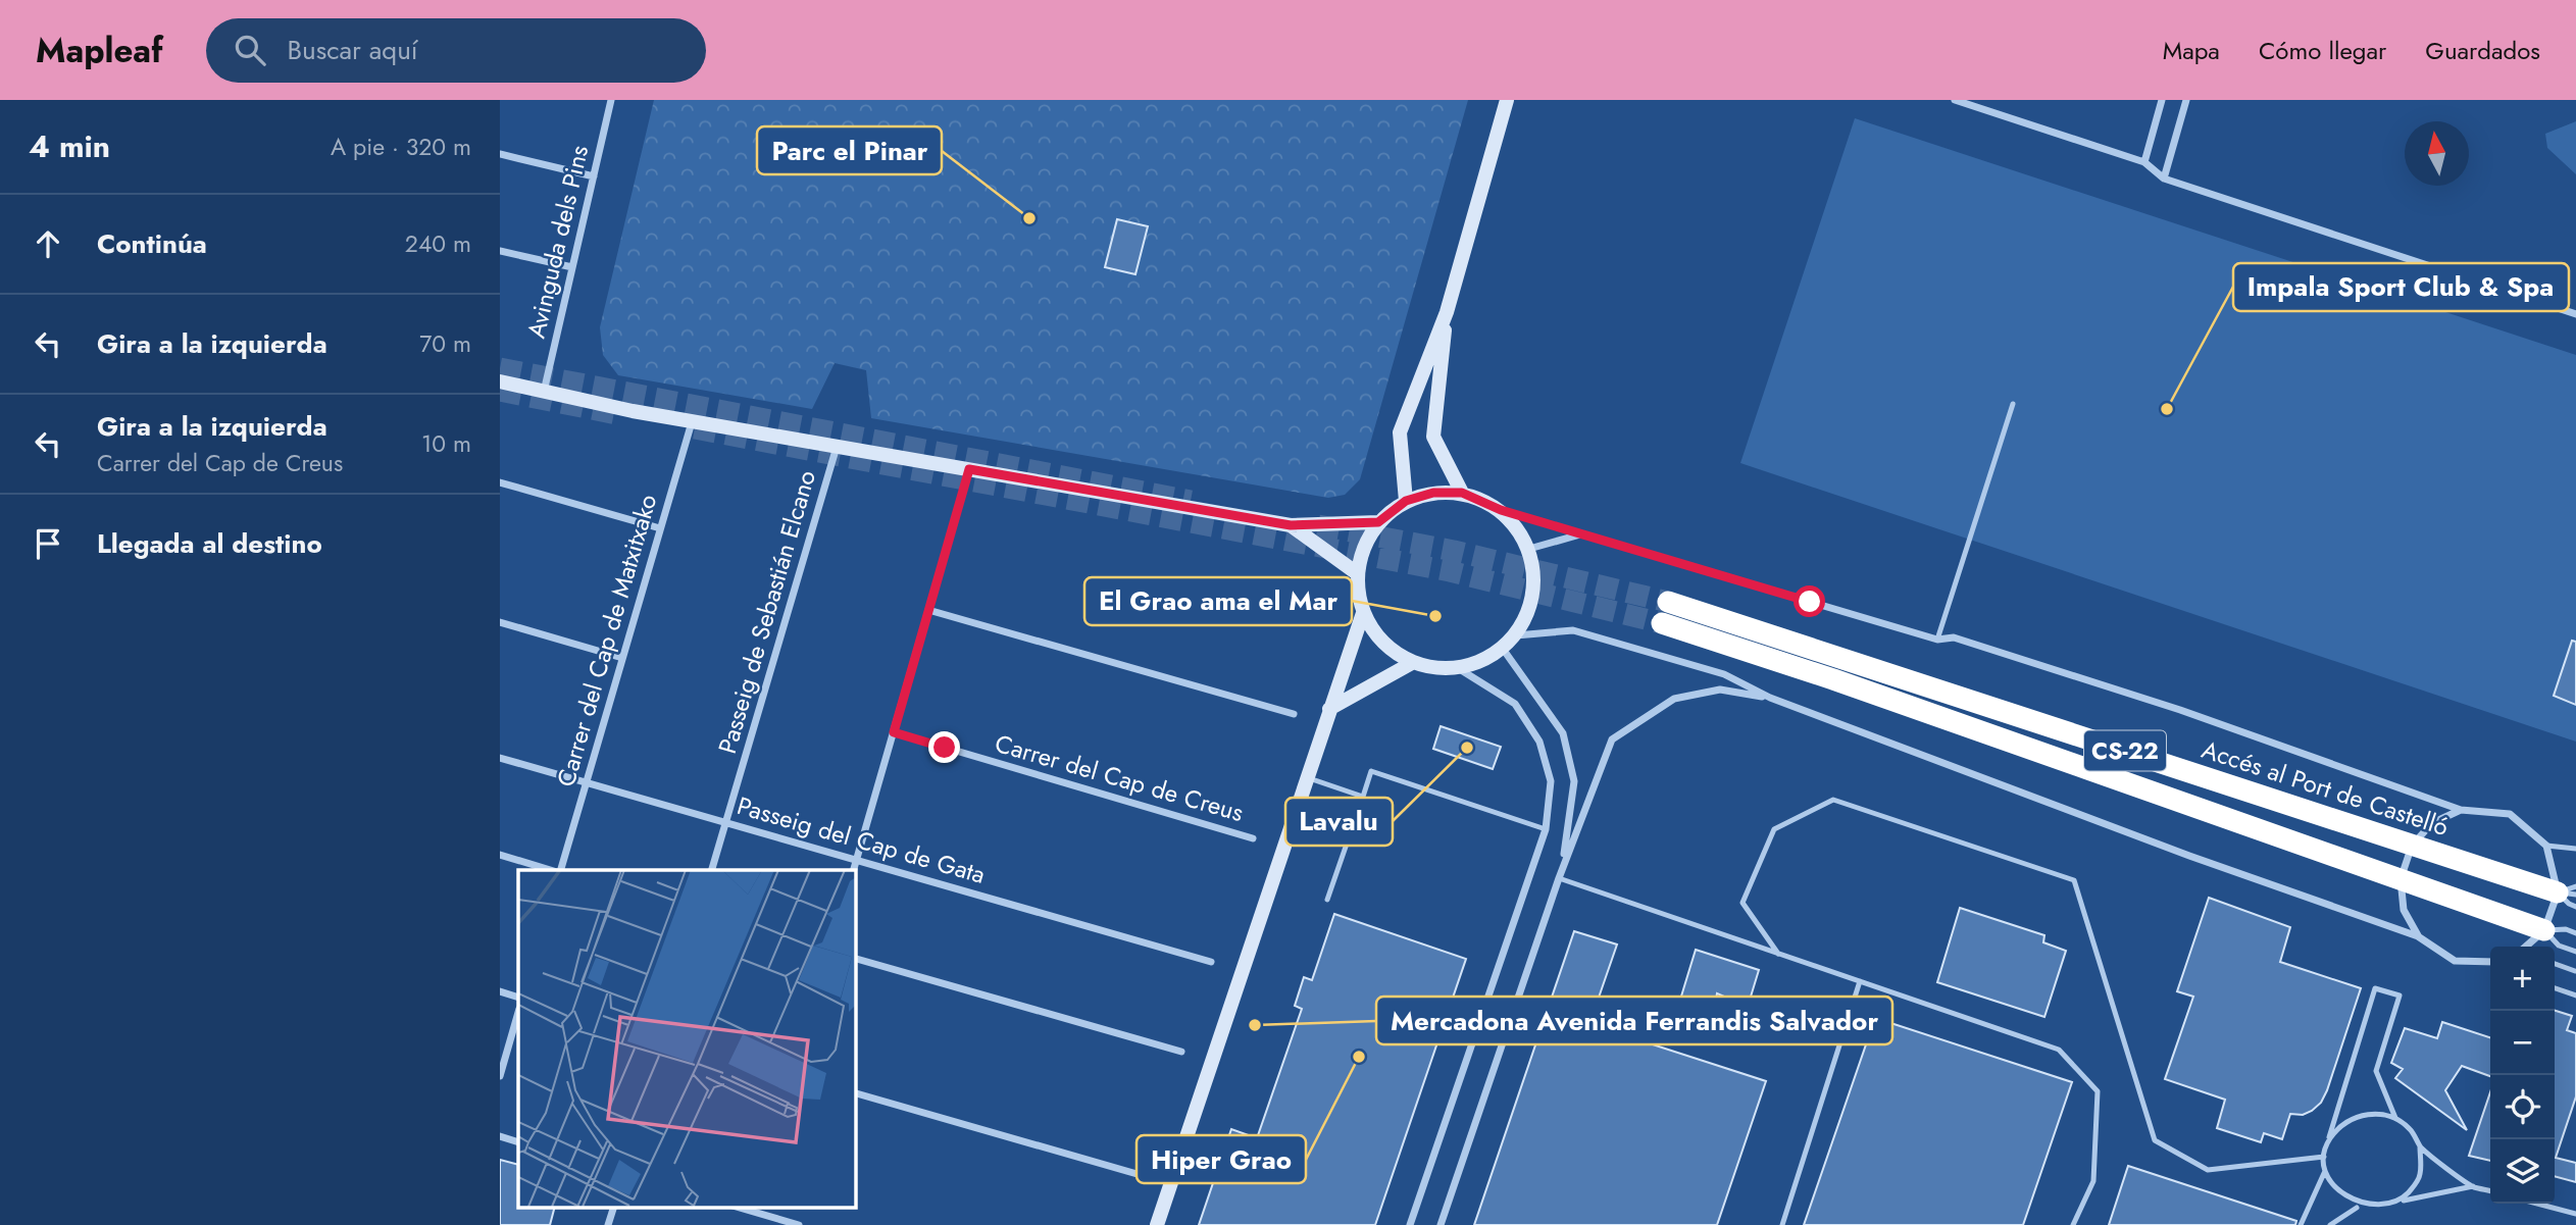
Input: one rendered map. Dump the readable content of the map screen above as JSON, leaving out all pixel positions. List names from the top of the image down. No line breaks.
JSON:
{"streets":{"highway":["CS-22","Accés al Port de Castelló"],"street":["Avinguda dels Pins","Passeig de Sebastián Elcano","Carrer del Cap de Matxitxako","Carrer del Cap de Creus","Passeig del Cap de Gata"]},"crossings":[["Passeig de Sebastián Elcano","Passeig del Cap de Gata"],["Carrer del Cap de Matxitxako","Passeig del Cap de Gata"]],"places":["Parc el Pinar","Impala Sport Club & Spa","El Grao ama el Mar","Lavalu","Mercadona Avenida Ferrandis Salvador","Hiper Grao"],"north":"top","page":{"header":"Mapleaf","search":"Buscar aquí","nav":["Mapa","Cómo llegar","Guardados"],"heading":["4 min","A pie · 320 m"],"list":[["Continúa","240 m"],["Gira a la izquierda","70 m"],["Gira a la izquierda","Carrer del Cap de Creus","10 m"],"Llegada al destino"],"map_buttons":["+","−"]}}
